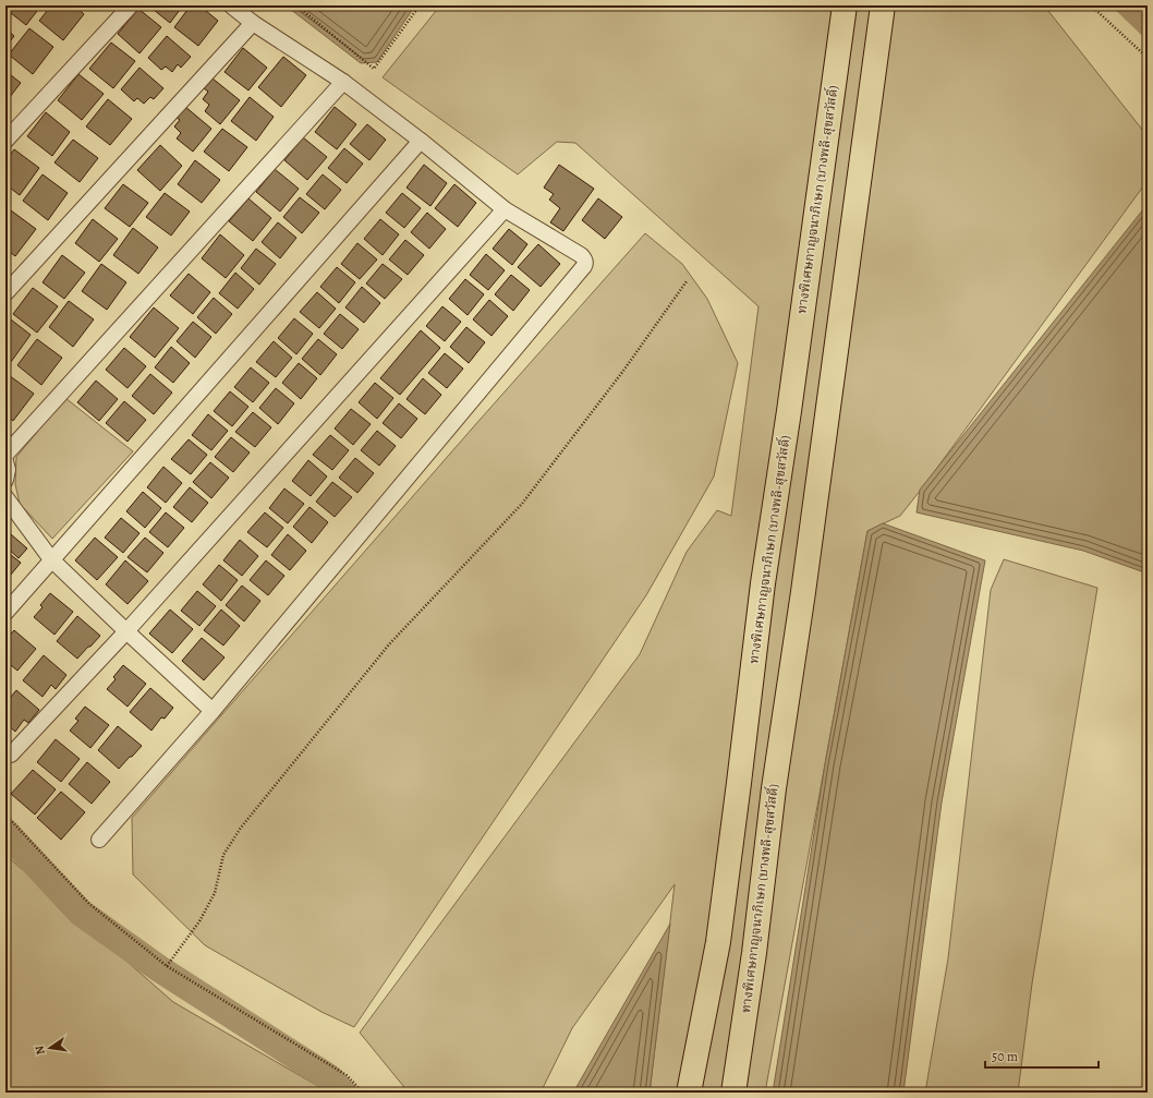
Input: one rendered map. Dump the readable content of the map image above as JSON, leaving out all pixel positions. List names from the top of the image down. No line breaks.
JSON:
{"streets":{"highway":["ทางพิเศษกาญจนาภิเษก (บางพลี-สุขสวัสดิ์)"]},"scale_bar":"50 m","north":"left"}
